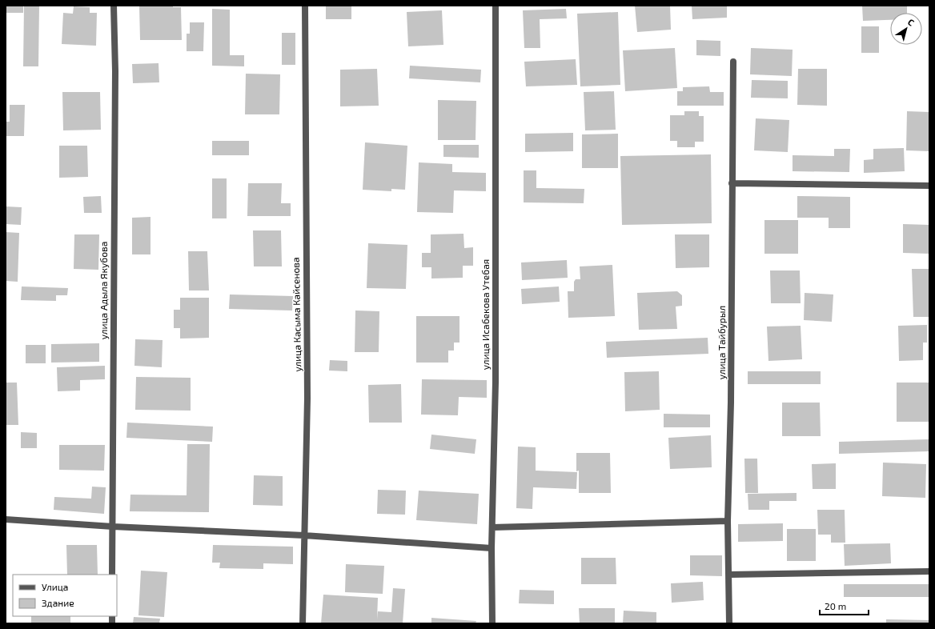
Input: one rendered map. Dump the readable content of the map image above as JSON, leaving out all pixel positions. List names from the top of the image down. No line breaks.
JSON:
{"streets":{"street":["улица Адыла Якубова","улица Касыма Кайсенова","улица Исабекова Утебая","улица Тайбурыл"]},"legend":["Улица","Здание"],"scale_bar":"20 m","north":"top right"}
